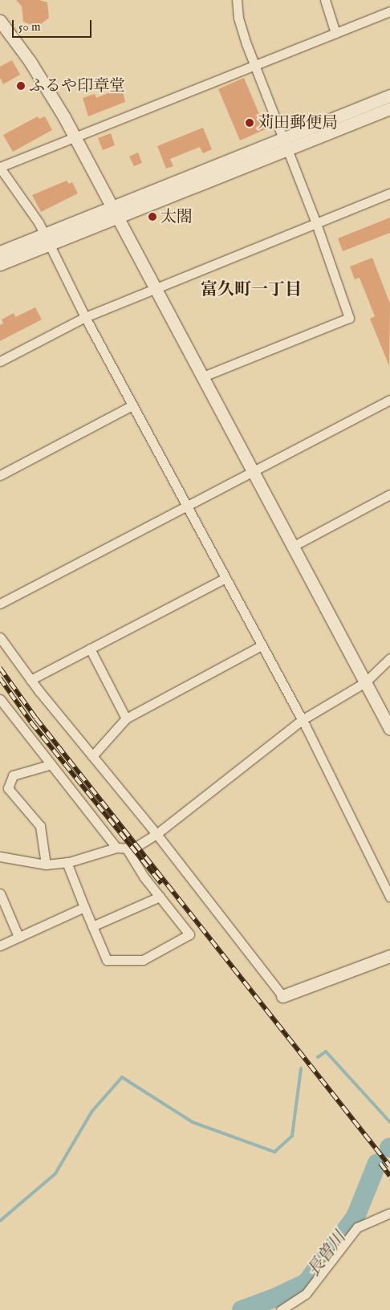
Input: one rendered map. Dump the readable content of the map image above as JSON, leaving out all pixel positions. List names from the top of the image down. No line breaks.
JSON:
{"districts":["富久町一丁目"],"water":["長曽川"],"places":["ふるや印章堂","苅田郵便局","太閤"],"scale_bar":"50 m"}
